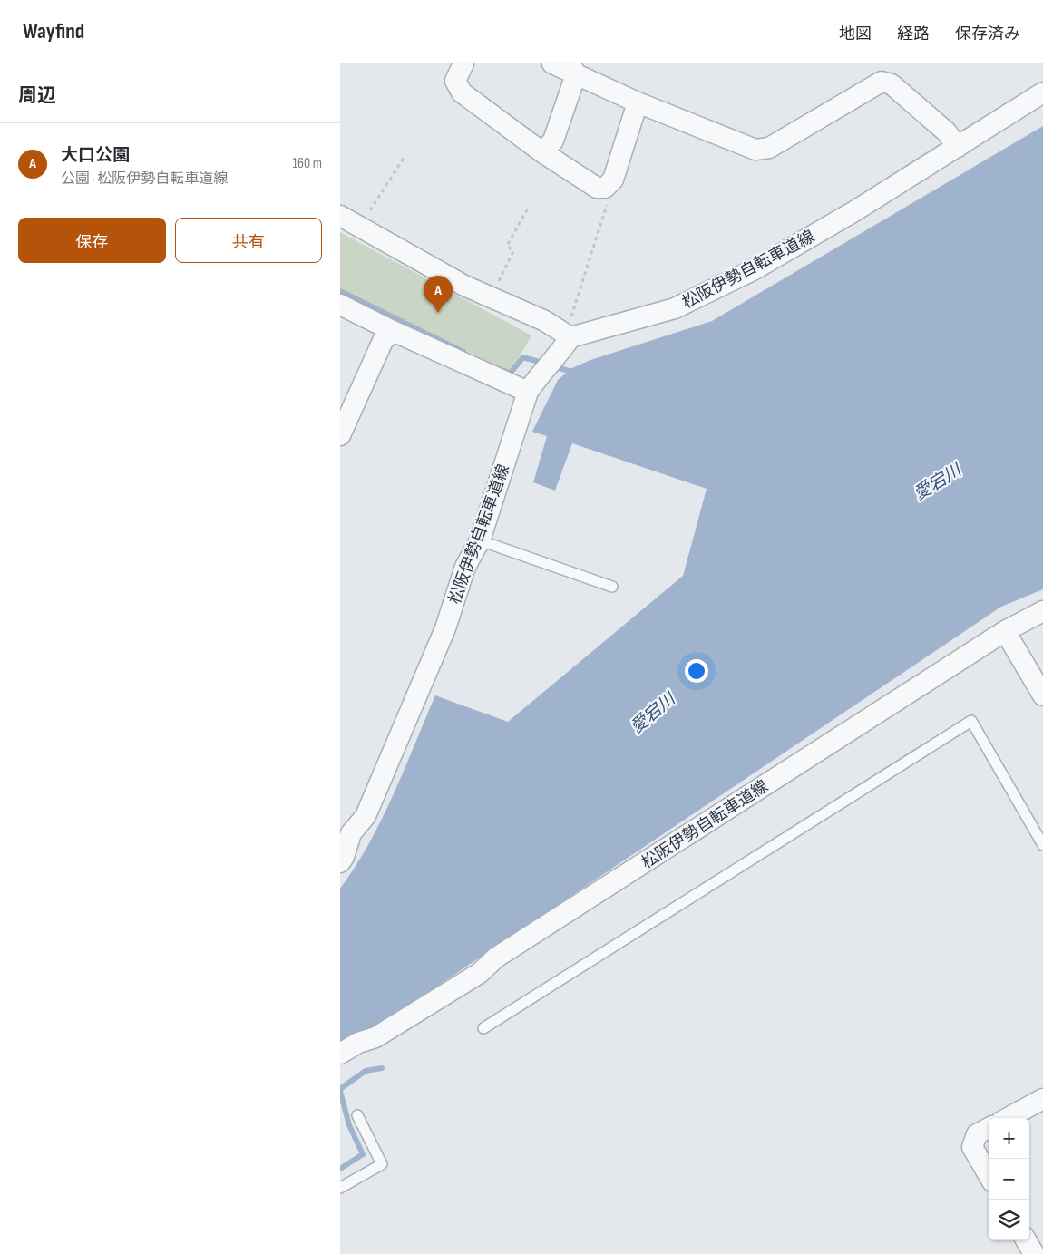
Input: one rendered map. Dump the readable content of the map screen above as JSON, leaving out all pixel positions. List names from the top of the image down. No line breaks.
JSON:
{"streets":{"street":["松阪伊勢自転車道線"]},"water":["愛宕川"],"page":{"header":"Wayfind","nav":["地図","経路","保存済み"],"heading":"周辺","list":[{"mark":"A","name":"大口公園","note":"公園 · 松阪伊勢自転車道線","value":"160 m"}],"buttons":["保存","共有"],"pins":"A","map_buttons":["+","−"]}}
